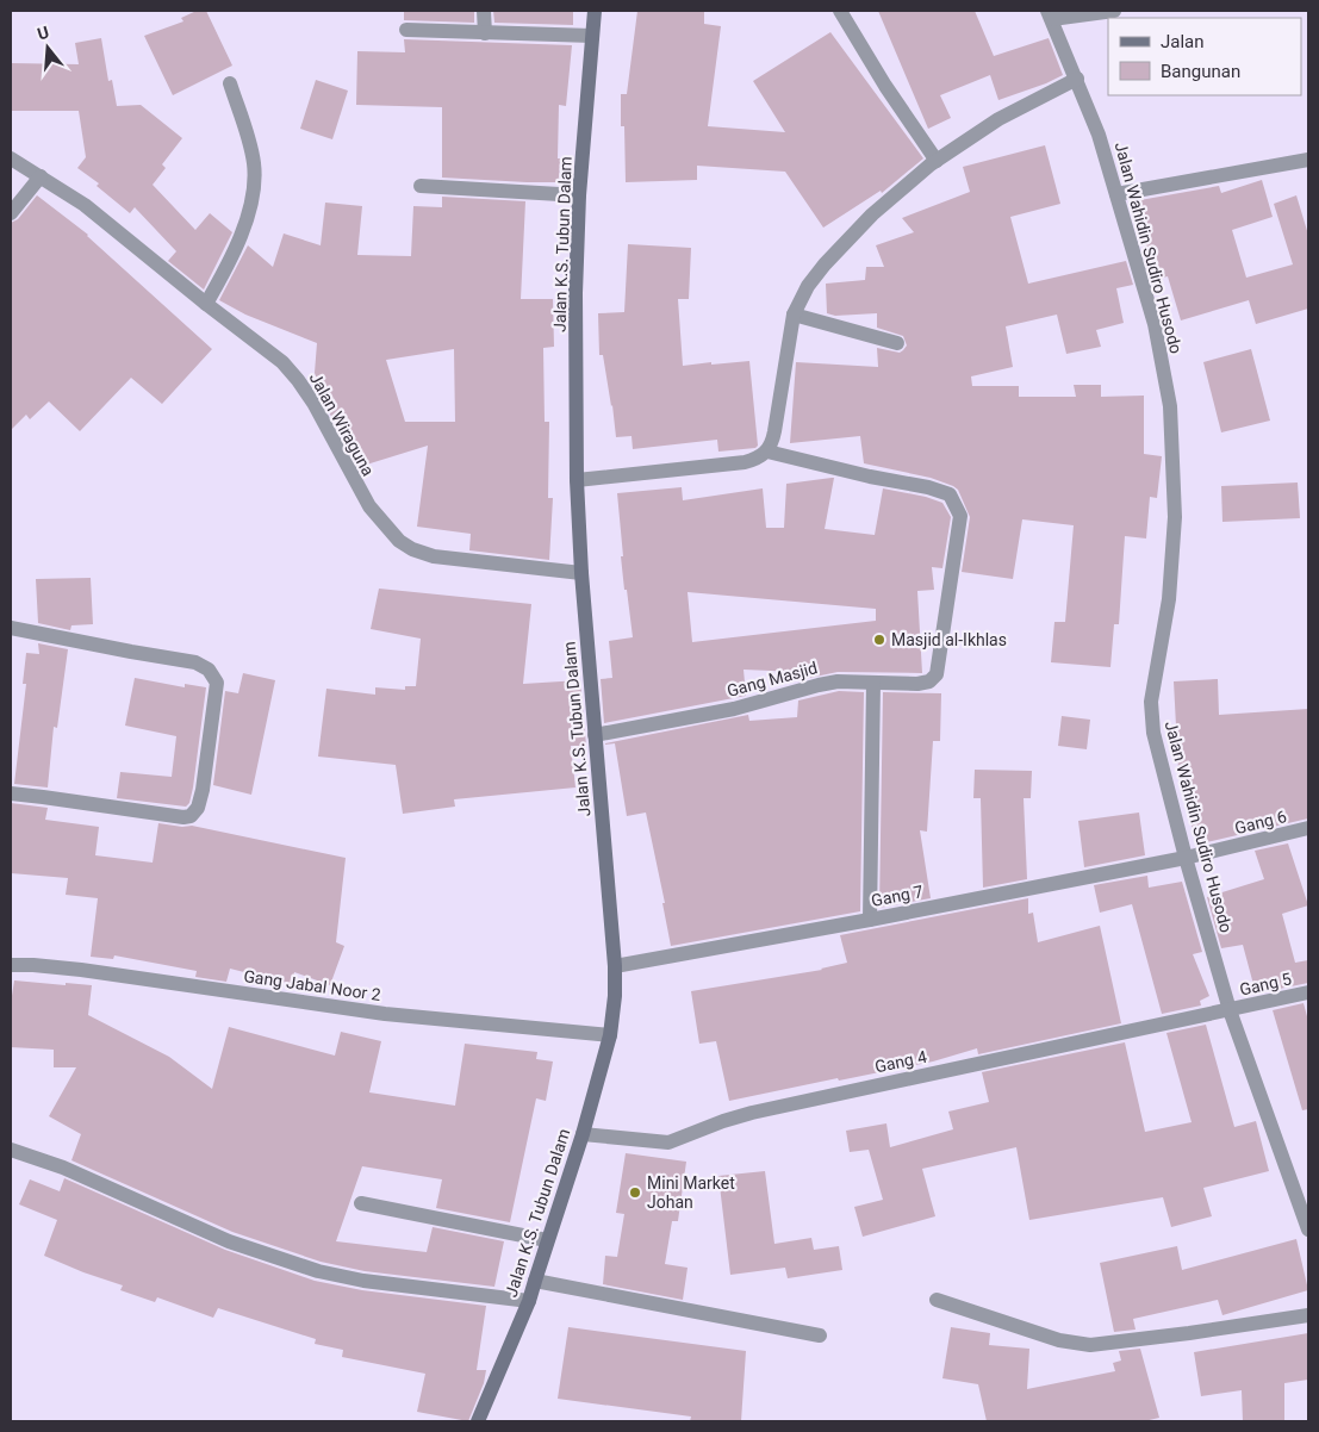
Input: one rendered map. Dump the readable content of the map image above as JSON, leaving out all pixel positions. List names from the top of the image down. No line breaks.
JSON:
{"streets":{"street":["Jalan K.S. Tubun Dalam","Jalan Wahidin Sudiro Husodo","Jalan Wiraguna","Gang Masjid","Gang 6","Gang 7","Gang 5","Gang Jabal Noor 2","Gang 4"]},"crossings":[["Jalan K.S. Tubun Dalam","Jalan Wiraguna"],["Jalan K.S. Tubun Dalam","Gang Masjid"],["Jalan K.S. Tubun Dalam","Gang 7"],["Jalan K.S. Tubun Dalam","Gang Jabal Noor 2"],["Jalan K.S. Tubun Dalam","Gang 4"],["Jalan Wahidin Sudiro Husodo","Gang 6"],["Jalan Wahidin Sudiro Husodo","Gang 7"],["Jalan Wahidin Sudiro Husodo","Gang 5"],["Jalan Wahidin Sudiro Husodo","Gang 4"],["Gang 6","Gang 7"],["Gang 5","Gang 4"]],"places":["Masjid al-Ikhlas","Mini Market Johan"],"legend":["Jalan","Bangunan"],"north":"top"}
